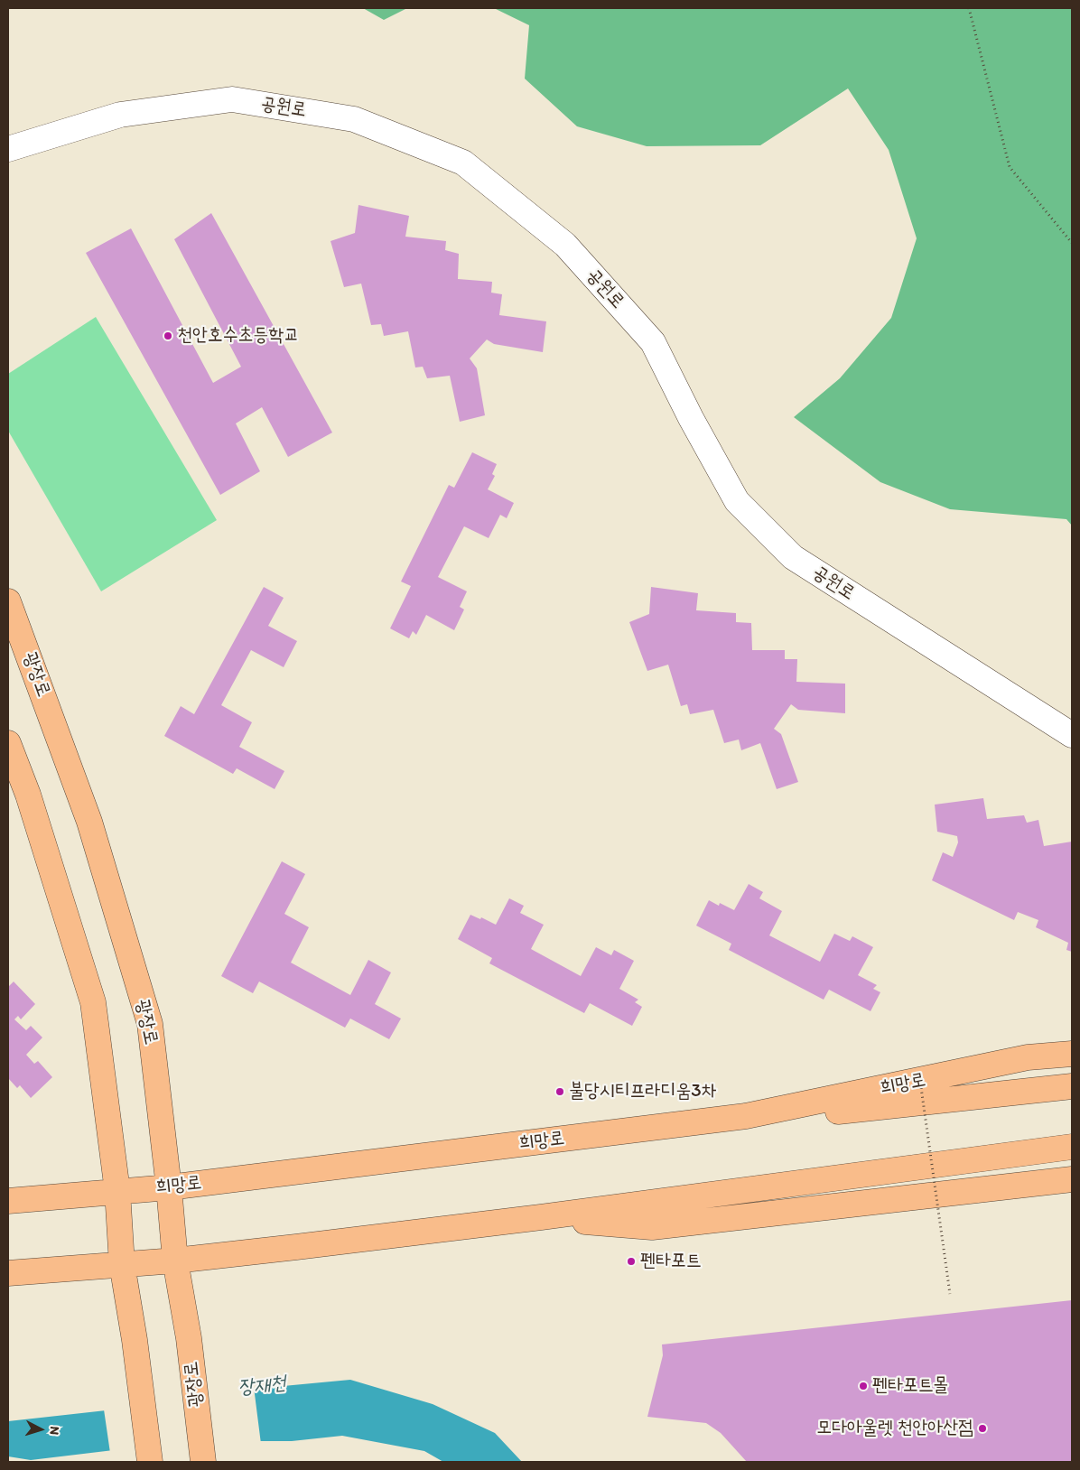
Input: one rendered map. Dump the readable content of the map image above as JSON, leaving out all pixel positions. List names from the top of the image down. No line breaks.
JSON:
{"streets":{"main road":["광장로","희망로"],"street":["공원로"]},"crossings":[["광장로","희망로"]],"water":["장재천"],"places":["천안호수초등학교","불당시티프라디움3차","펜타포트","펜타포트몰","모다아울렛 천안아산점"],"north":"right"}
